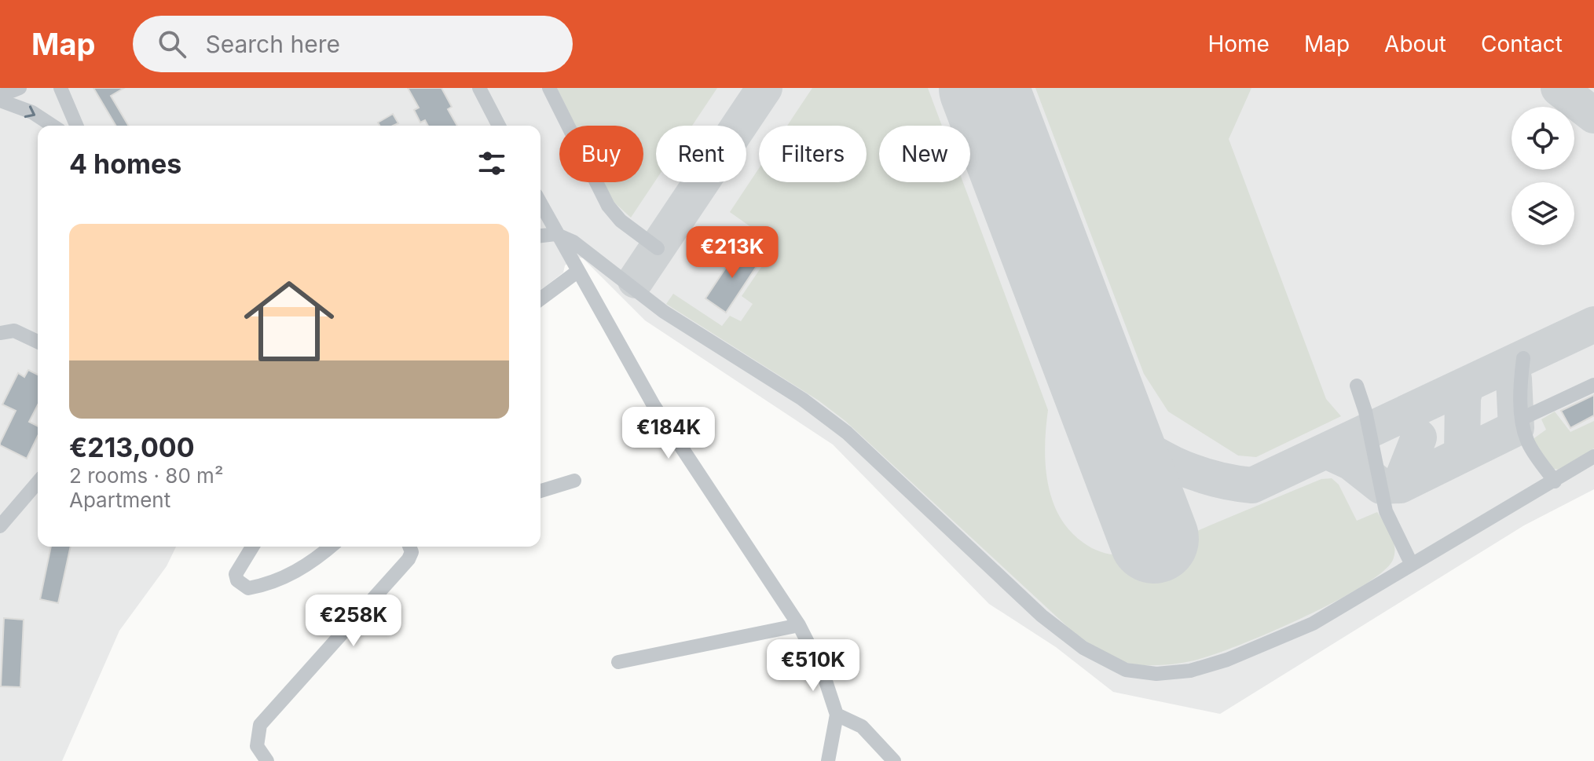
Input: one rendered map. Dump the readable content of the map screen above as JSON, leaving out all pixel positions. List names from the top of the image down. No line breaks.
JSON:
{"page":{"header":"Map","search":"Search here","nav":["Home","Map","About","Contact"],"chip":["Buy","Rent","Filters","New"],"heading":"4 homes","list":[{"name":"€213,000","note":"2 rooms · 80 m² · Apartment"}],"price":["€213K","€184K","€258K","€510K"]}}
